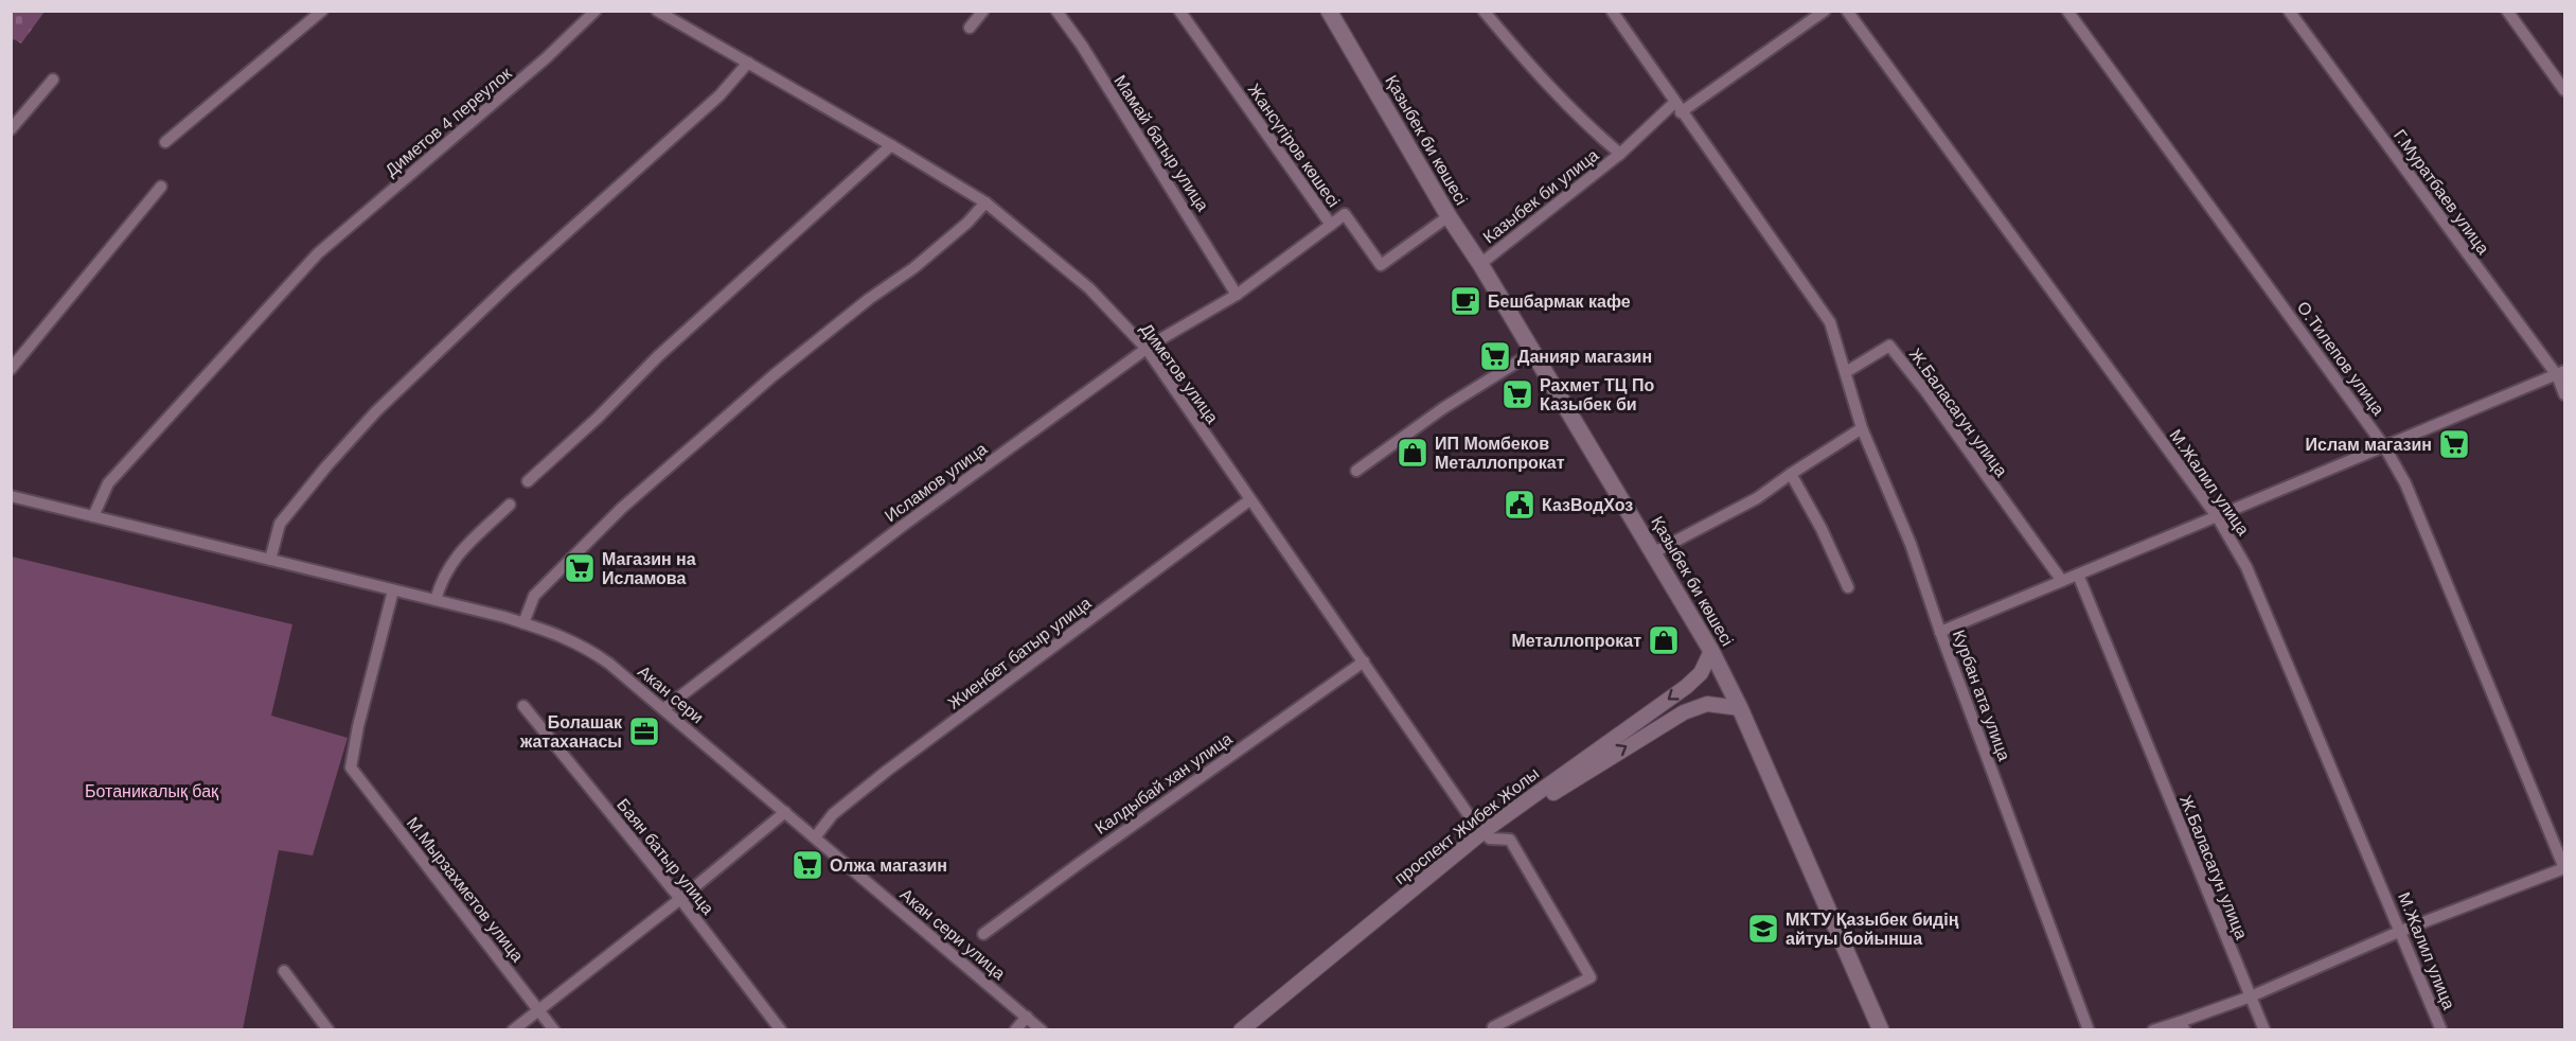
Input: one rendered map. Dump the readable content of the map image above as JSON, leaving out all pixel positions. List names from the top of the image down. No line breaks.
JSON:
{"streets":{"main road":["Қазыбек би көшесі"],"street":["Диметов 4 переулок","Мамай батыр улица","Жансүгіров көшесі","Г.Муратбаев улица","Казыбек би улица","О.Тилепов улица","Диметов улица","Ж.Баласагун улица","Исламов улица","М.Жалил улица","Жиенбет батыр улица","Акан сери","Курбан ата улица","Калдыбай хан улица","проспект Жибек Жолы","Баян батыр улица","М.Мырзахметов улица","Акан сери улица"]},"crossings":[["Диметов 4 переулок","Акан сери"],["Қазыбек би көшесі","Жансүгіров көшесі"],["Қазыбек би көшесі","Казыбек би улица"],["Қазыбек би көшесі","проспект Жибек Жолы"],["Мамай батыр улица","Исламов улица"],["Жансүгіров көшесі","Исламов улица"],["Диметов улица","Исламов улица"],["Диметов улица","Жиенбет батыр улица"],["Диметов улица","Калдыбай хан улица"],["Диметов улица","проспект Жибек Жолы"],["Ж.Баласагун улица","Курбан ата улица"],["Исламов улица","Акан сери"],["Жиенбет батыр улица","Акан сери улица"],["Акан сери","М.Мырзахметов улица"],["Акан сери","Акан сери улица"]],"parks":["Ботаникалық бақ"],"places":{"cafe":["Бешбармак кафе"],"supermarket":["Данияр магазин","Рахмет ТЦ По Казыбек би","Ислам магазин","Магазин на Исламова","Олжа магазин"],"shop":["ИП Момбеков Металлопрокат","Металлопрокат"],"public building":["КазВодХоз"],"office":["Болашак жатаханасы"],"school or university":["МКТУ Қазыбек бидің айтуы бойынша"]}}
